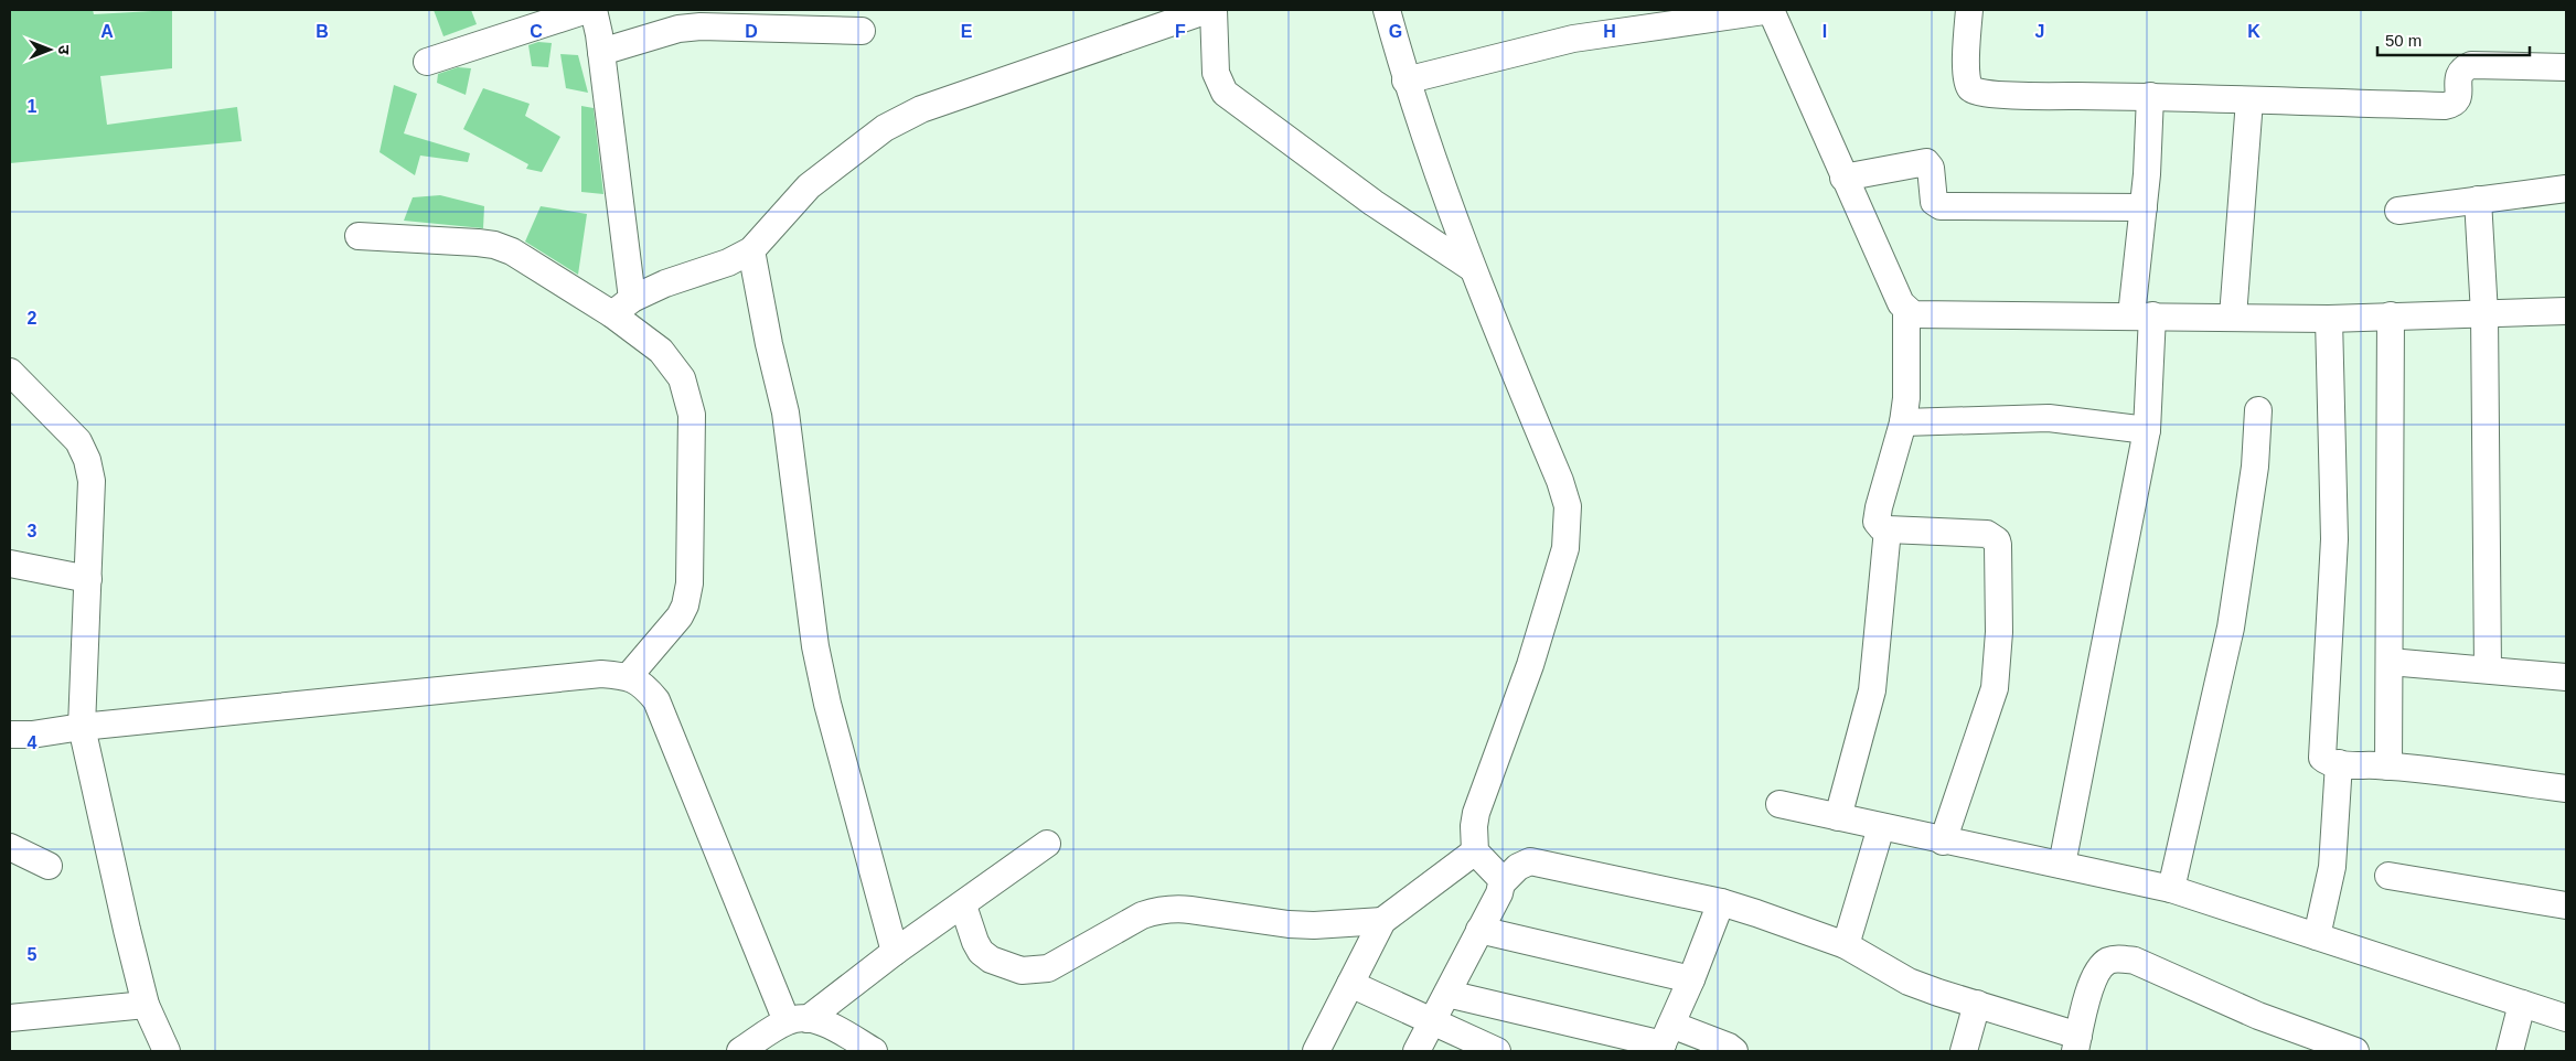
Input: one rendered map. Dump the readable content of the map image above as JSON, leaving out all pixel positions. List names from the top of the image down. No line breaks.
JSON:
{"scale_bar":"50 m","north":"right","grid":{"columns":["A","B","C","D","E","F","G","H","I","J","K"],"rows":["1","2","3","4","5"]}}
